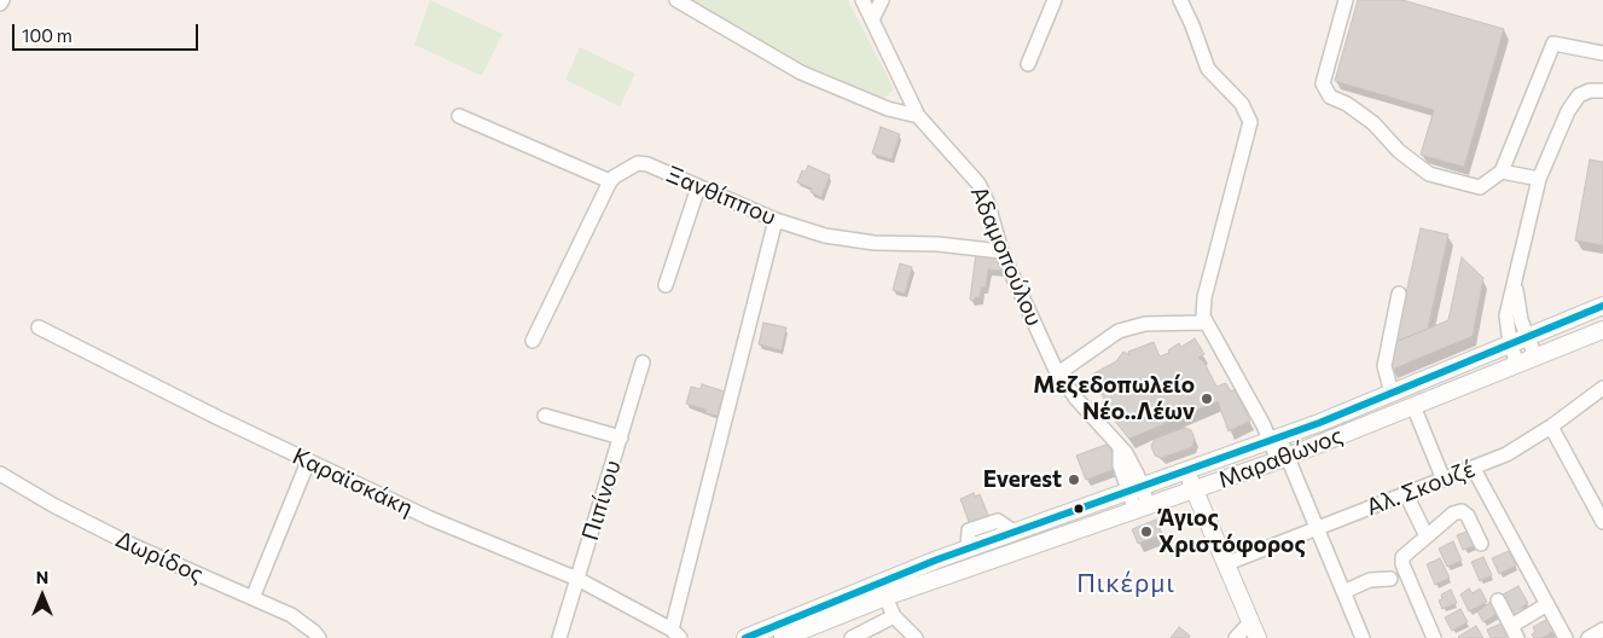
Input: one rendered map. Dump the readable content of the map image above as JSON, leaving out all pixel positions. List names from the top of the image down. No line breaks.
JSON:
{"streets":{"main road":["Μαραθώνος"],"street":["Ξανθίππου","Αδαμοπούλου","Καραϊσκάκη","Αλ. Σκουζέ","Πιπίνου","Δωρίδος"]},"crossings":[["Ξανθίππου","Αδαμοπούλου"],["Ξανθίππου","Καραϊσκάκη"],["Αδαμοπούλου","Μαραθώνος"],["Καραϊσκάκη","Πιπίνου"]],"districts":["Πικέρμι"],"places":["Μεζεδοπωλείο Νέο..Λέων","Everest","Άγιος Χριστόφορος"],"scale_bar":"100 m","north":"top"}
